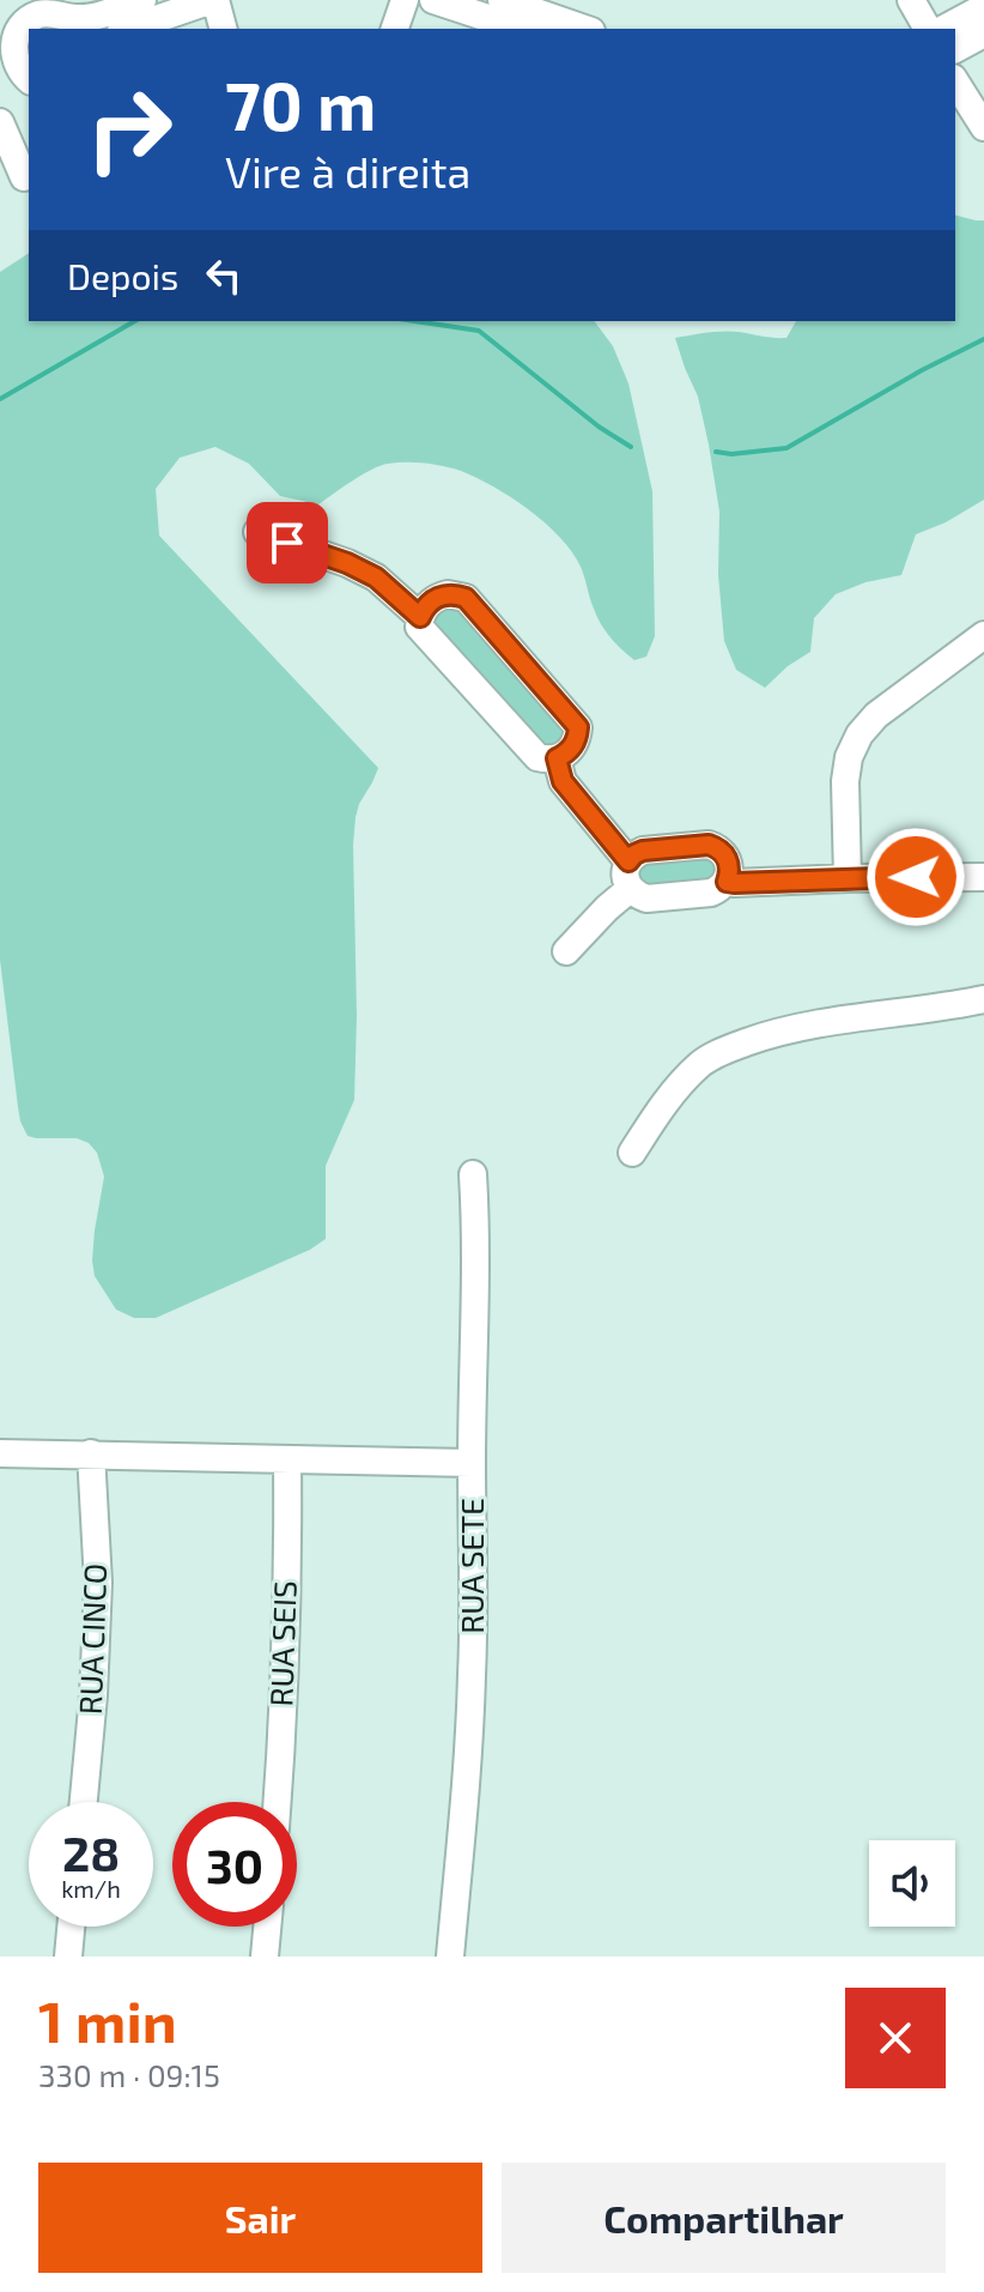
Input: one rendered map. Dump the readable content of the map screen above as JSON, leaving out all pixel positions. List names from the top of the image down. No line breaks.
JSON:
{"streets":{"street":["RUA SETE","RUA CINCO","RUA SEIS"]},"page":{"turn":["70 m","Vire à direita"],"then":"Depois","speed":"28 km/h","limit":"30","heading":["1 min","330 m · 09:15"],"buttons":["Sair","Compartilhar"]}}
